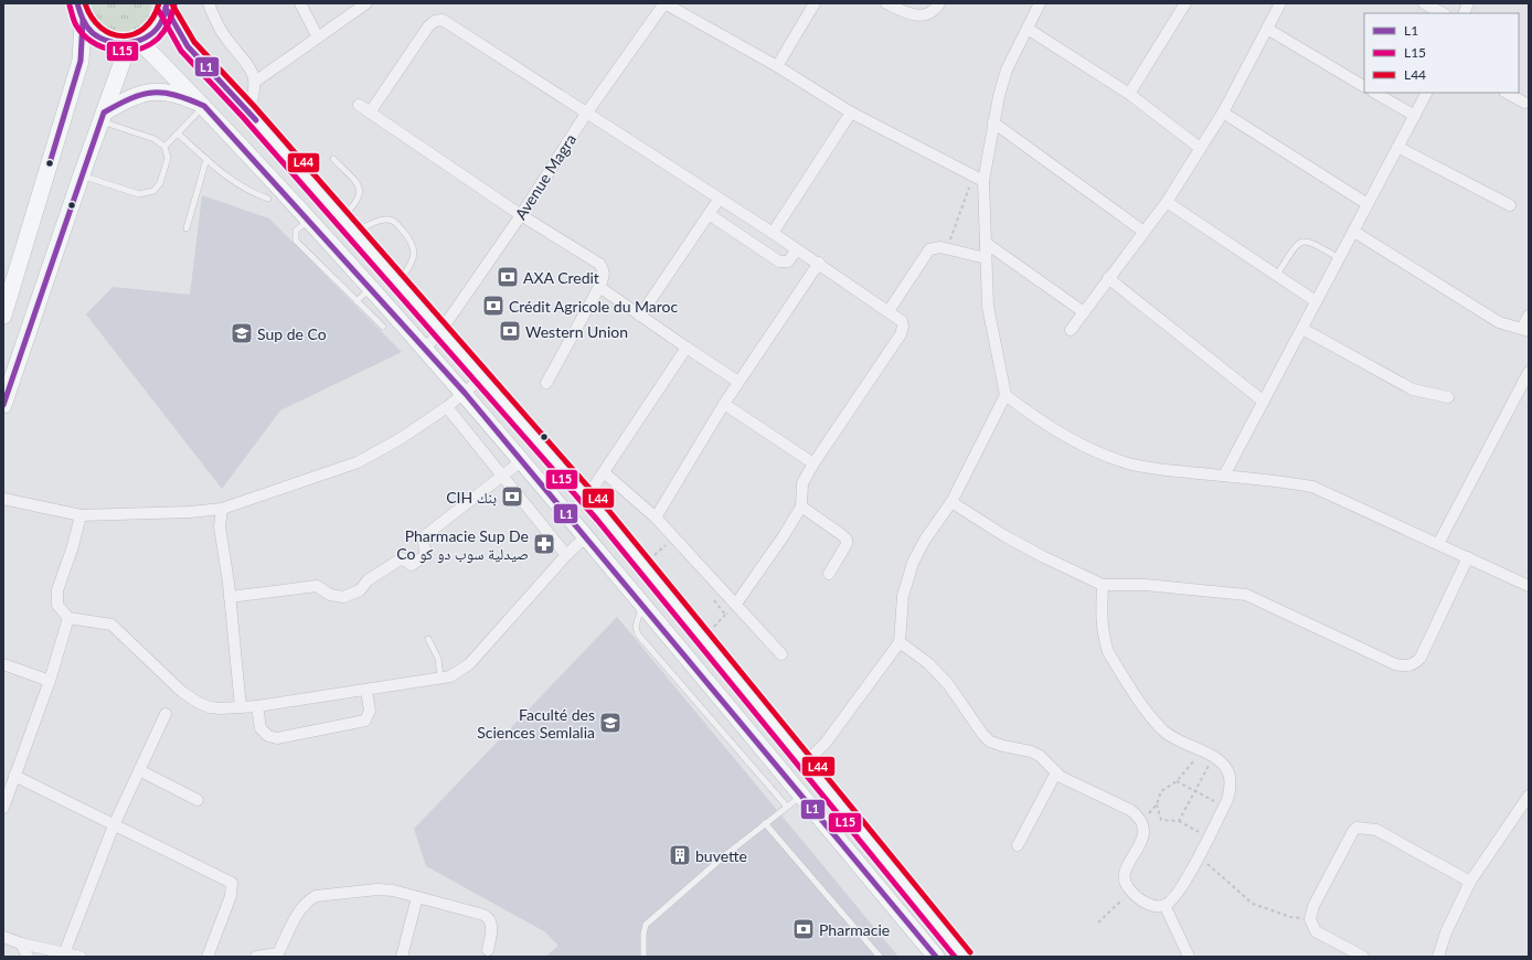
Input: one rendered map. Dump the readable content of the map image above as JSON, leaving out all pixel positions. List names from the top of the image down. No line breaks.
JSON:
{"streets":{"street":["Avenue Magra"]},"places":{"bank":["AXA Credit","Crédit Agricole du Maroc","Western Union","CIH بنك","Pharmacie"],"school or university":["Sup de Co","Faculté des Sciences Semlalia"],"pharmacy":["Pharmacie Sup De Co صيدلية سوب دو كو"],"building":["buvette"]},"lines":["transit line L1","transit line L44","transit line L15"],"legend":["L1","L15","L44"]}
